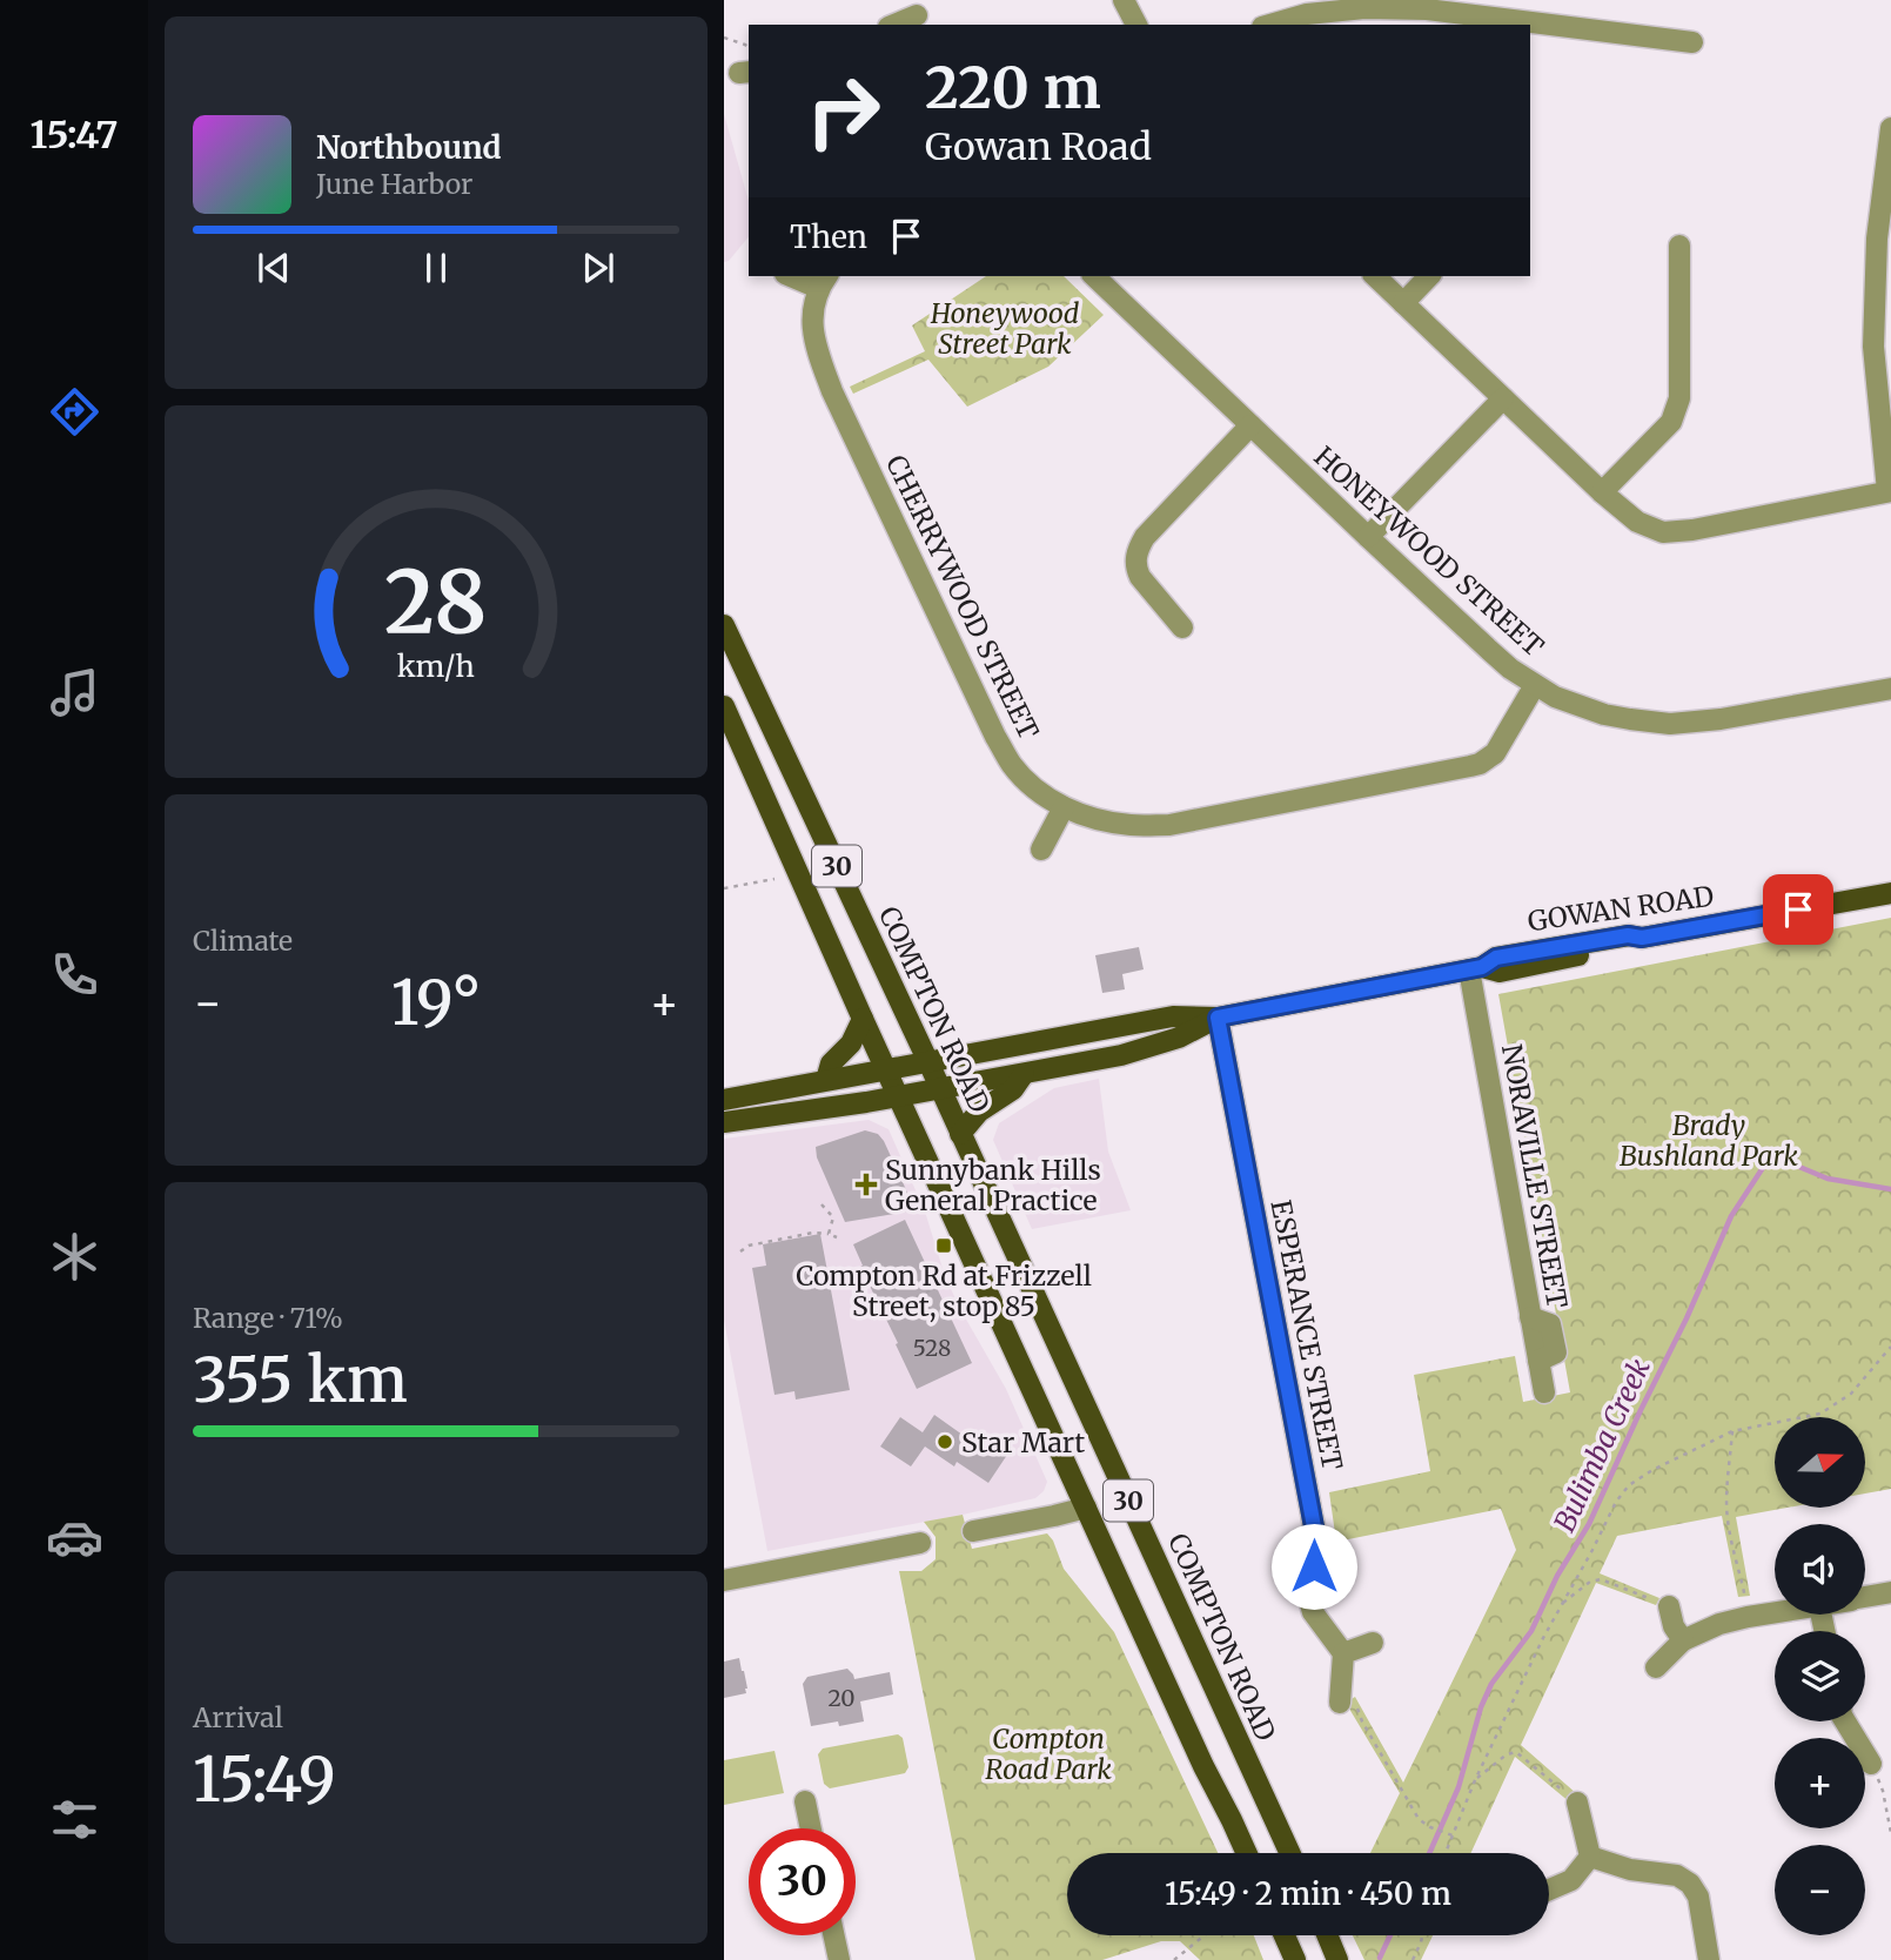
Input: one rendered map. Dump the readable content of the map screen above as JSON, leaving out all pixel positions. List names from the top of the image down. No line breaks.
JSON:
{"streets":{"main road":["30","GOWAN ROAD","COMPTON ROAD"],"street":["HONEYWOOD STREET","CHERRYWOOD STREET","NORAVILLE STREET","ESPERANCE STREET"]},"crossings":[["HONEYWOOD STREET","CHERRYWOOD STREET"],["30","GOWAN ROAD"],["GOWAN ROAD","COMPTON ROAD"],["GOWAN ROAD","NORAVILLE STREET"],["GOWAN ROAD","ESPERANCE STREET"]],"water":["Bulimba Creek"],"parks":["Honeywood Street Park","Brady Bushland Park","Compton Road Park"],"places":{"health":["Sunnybank Hills General Practice"],"transit":["Compton Rd at Frizzell Street, stop 85"],"other":["Star Mart"]},"house_numbers":["528","20"],"north":"right","page":{"tabs":"15:47","turn":["220 m","Gowan Road"],"song":["Northbound","June Harbor"],"then":"Then","tile":["Climate",["Range · 71%","355 km"],["Arrival","15:49"]],"heat":["−","19°","+"],"map_buttons":["+","−"],"limit":"30","trip":"15:49 · 2 min · 450 m","gauge":["28","km/h"]}}
